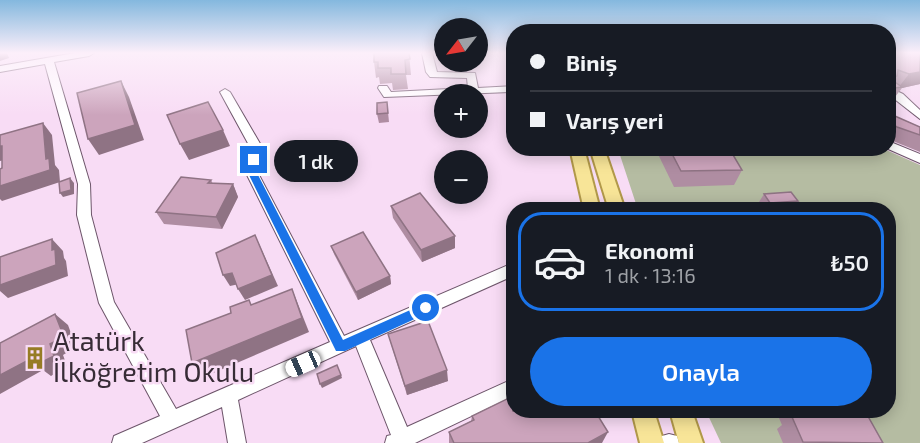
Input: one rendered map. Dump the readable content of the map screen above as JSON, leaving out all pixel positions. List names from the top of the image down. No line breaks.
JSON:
{"places":{"building":["Atatürk İlköğretim Okulu"]},"north":"bottom left","page":{"map_buttons":["+","−"],"banner":["Biniş","Varış yeri"],"bubble":"1 dk","list":[{"name":"Ekonomi","note":"1 dk · 13:16","value":"₺50"}],"buttons":"Onayla"}}
